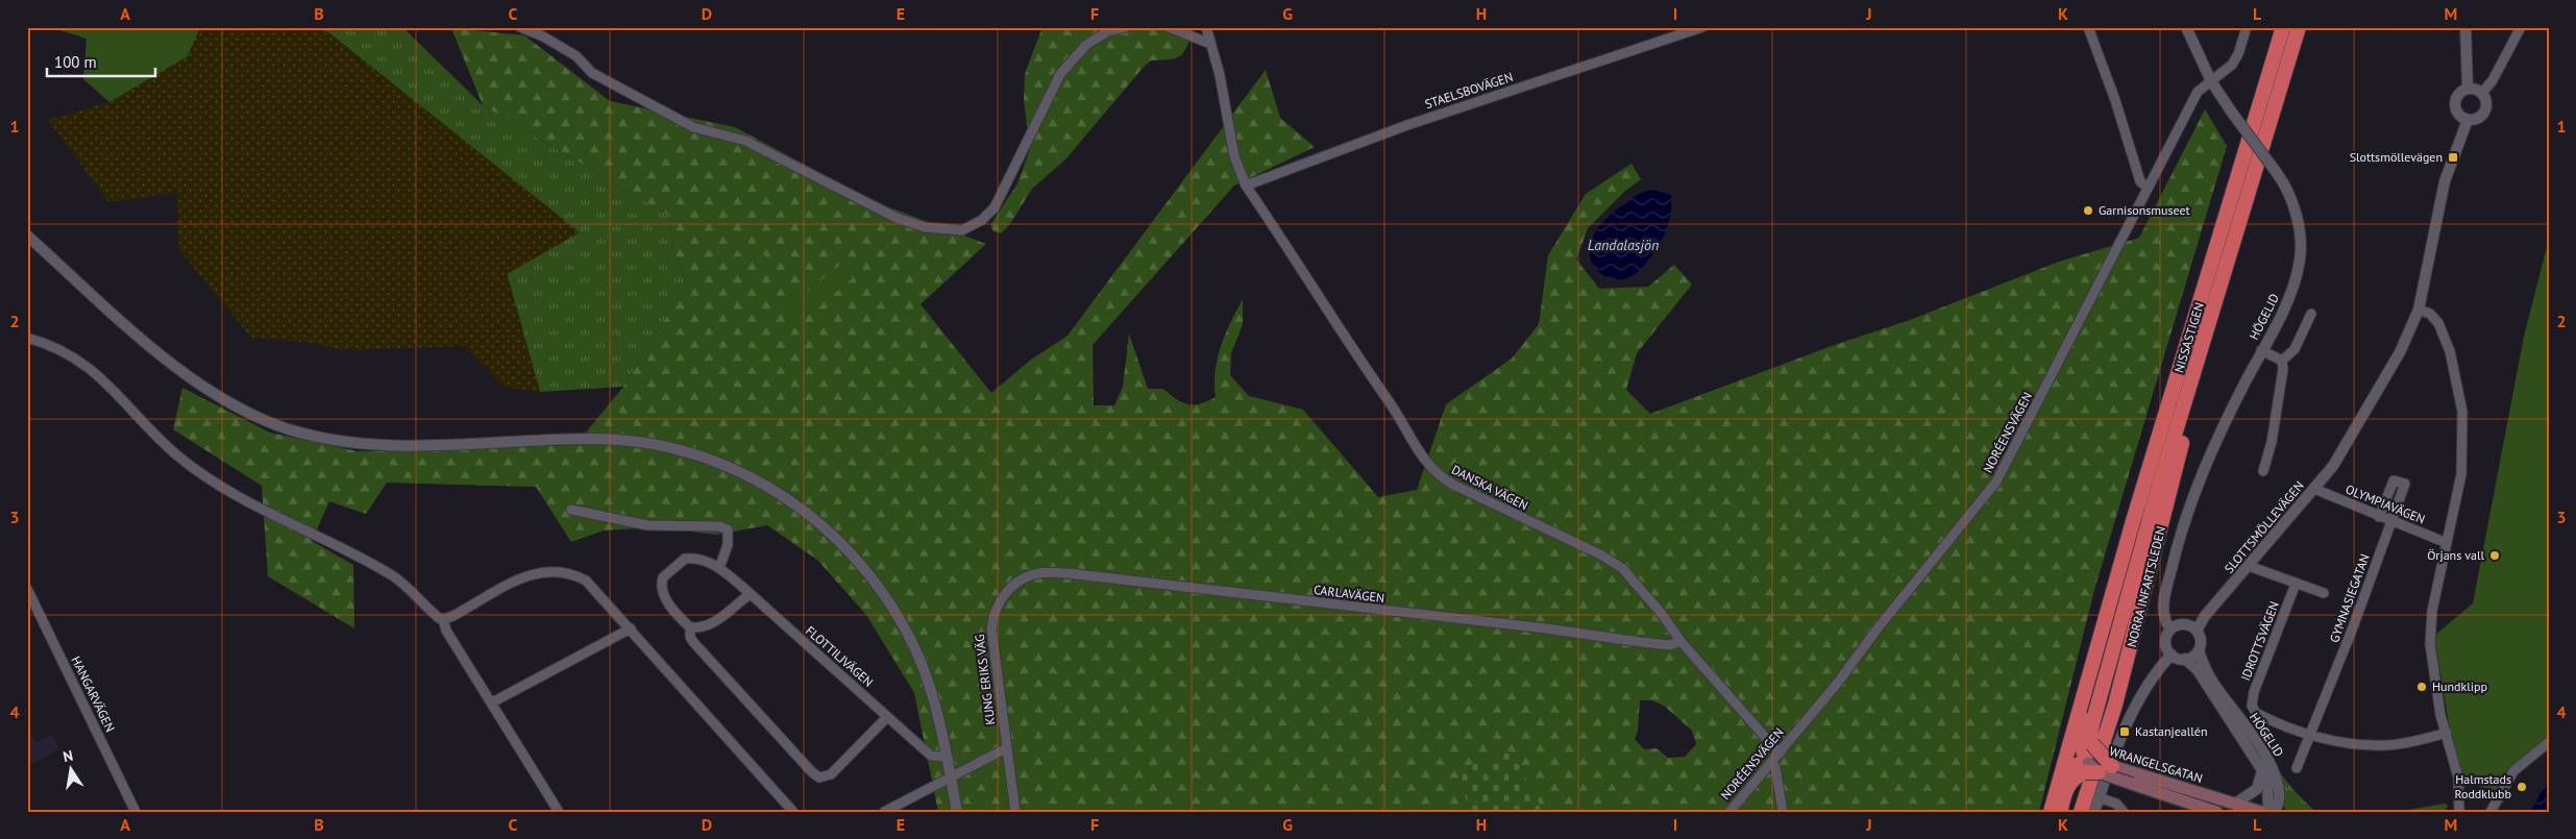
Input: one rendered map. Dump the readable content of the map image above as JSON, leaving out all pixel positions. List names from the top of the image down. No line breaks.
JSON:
{"streets":{"highway":["NISSASTIGEN","NORRA INFARTSLEDEN"],"main road":["WRANGELSGATAN"],"street":["STAELSBOVÄGEN","HÖGELID","NORÉENSVÄGEN","DANSKA VÄGEN","OLYMPIAVÄGEN","SLOTTSMÖLLEVÄGEN","CARLAVÄGEN","GYMNASIEGATAN","IDROTTSVÄGEN","FLOTTILJVÄGEN","KUNG ERIKS VÄG","HANGARVÄGEN"]},"crossings":[["STAELSBOVÄGEN","DANSKA VÄGEN"],["HÖGELID","NORÉENSVÄGEN"],["HÖGELID","SLOTTSMÖLLEVÄGEN"],["HÖGELID","WRANGELSGATAN"],["NISSASTIGEN","NORRA INFARTSLEDEN"],["NORÉENSVÄGEN","DANSKA VÄGEN"],["DANSKA VÄGEN","CARLAVÄGEN"],["OLYMPIAVÄGEN","SLOTTSMÖLLEVÄGEN"],["OLYMPIAVÄGEN","GYMNASIEGATAN"],["CARLAVÄGEN","KUNG ERIKS VÄG"],["GYMNASIEGATAN","IDROTTSVÄGEN"]],"water":["Landalasjön"],"places":{"transit":["Slottsmöllevägen","Kastanjeallén"],"other":["Garnisonsmuseet","Örjans vall","Hundklipp","Halmstads Roddklubb"]},"scale_bar":"100 m","north":"top","grid":{"columns":["A","B","C","D","E","F","G","H","I","J","K","L","M"],"rows":["1","2","3","4"]}}
